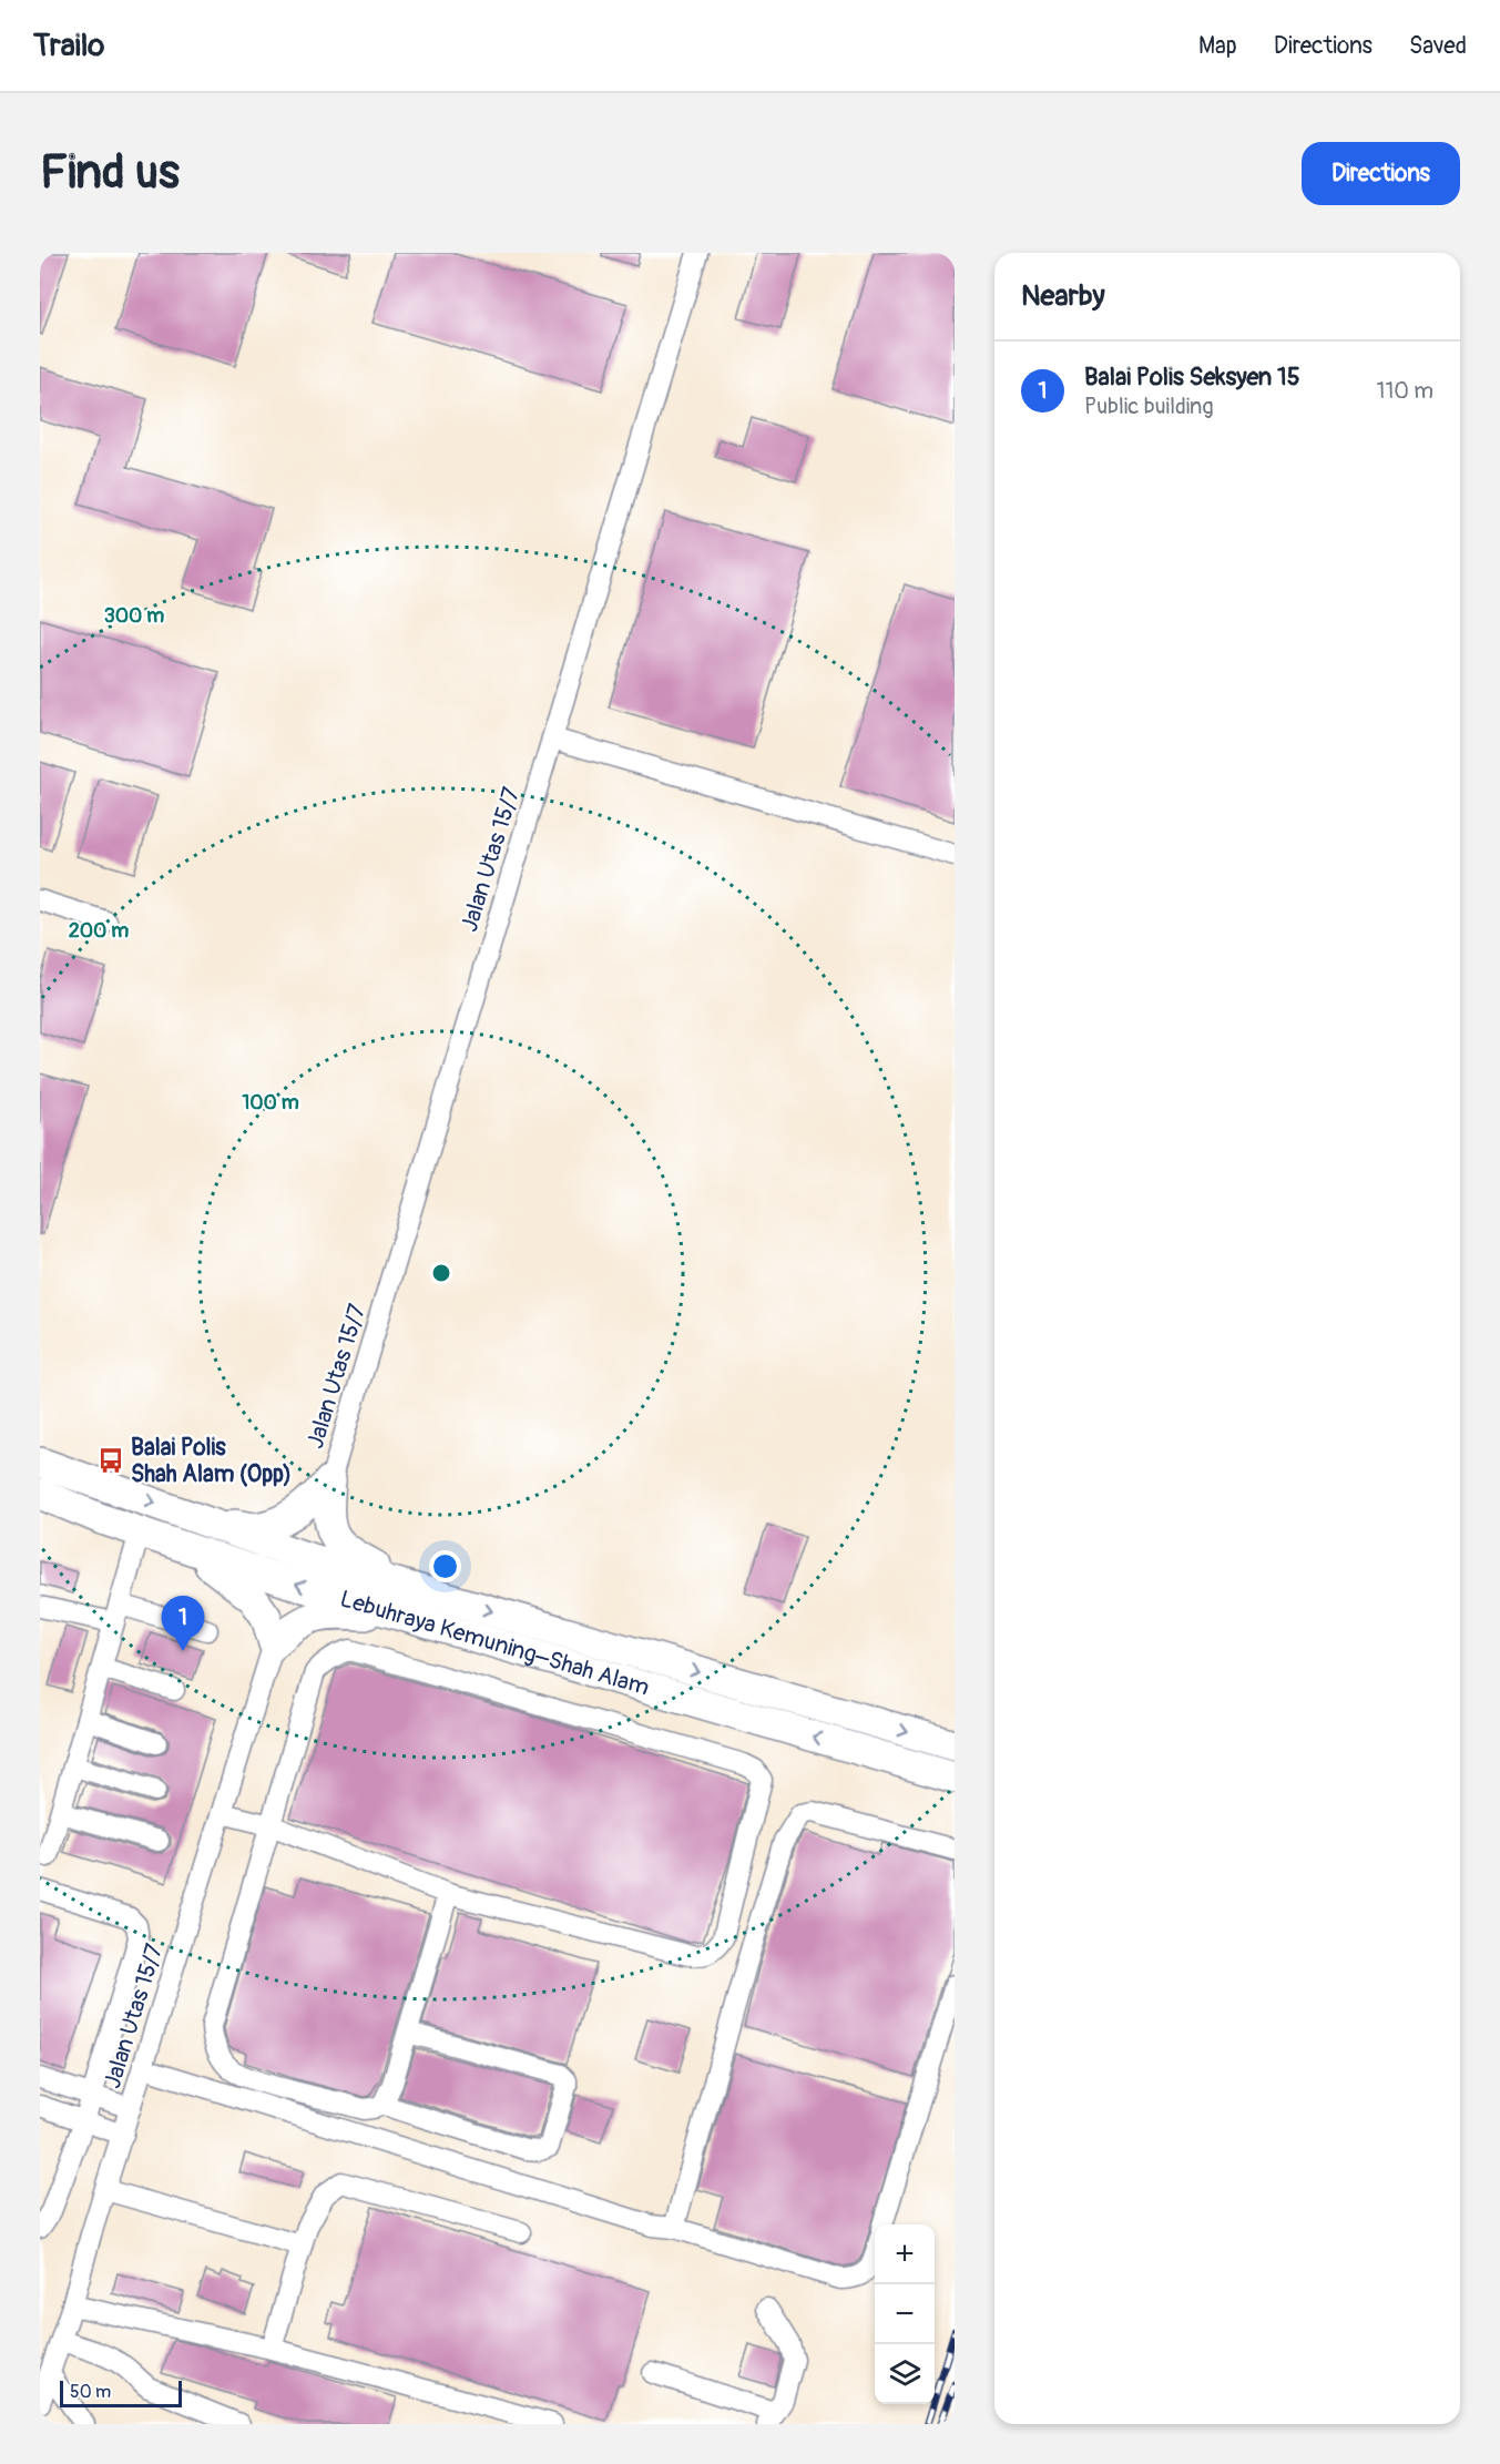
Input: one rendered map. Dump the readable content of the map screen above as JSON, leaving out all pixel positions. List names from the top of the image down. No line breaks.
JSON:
{"streets":{"highway":["Lebuhraya Kemuning–Shah Alam"],"street":["Jalan Utas 15/7"]},"places":{"bus stop":["Balai Polis Shah Alam (Opp)"]},"scale_bar":"50 m","page":{"header":"Trailo","nav":["Map","Directions","Saved"],"buttons":"Directions","title":"Find us","heading":"Nearby","list":[{"mark":"1","name":"Balai Polis Seksyen 15","note":"Public building","value":"110 m"}],"pins":"1","map_buttons":["+","−"],"scale":"50 m"},"rings":["300 m","200 m","100 m"]}
